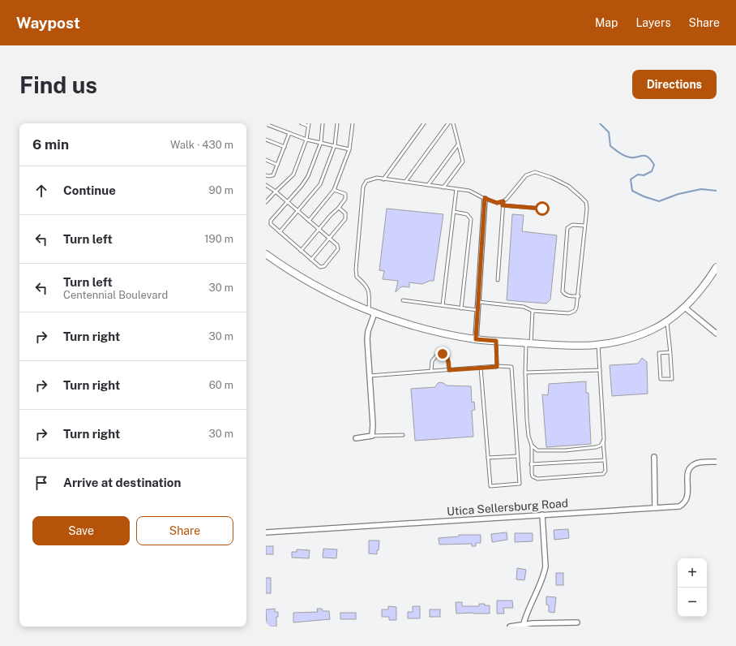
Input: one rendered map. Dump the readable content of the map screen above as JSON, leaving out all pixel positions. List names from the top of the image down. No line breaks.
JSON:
{"streets":{"street":["Utica Sellersburg Road"]},"page":{"header":"Waypost","nav":["Map","Layers","Share"],"buttons":["Directions",["Save","Share"]],"title":"Find us","heading":["6 min","Walk · 430 m"],"list":[["Continue","90 m"],["Turn left","190 m"],["Turn left","Centennial Boulevard","30 m"],["Turn right","30 m"],["Turn right","60 m"],["Turn right","30 m"],"Arrive at destination"],"map_buttons":["+","−"]}}
